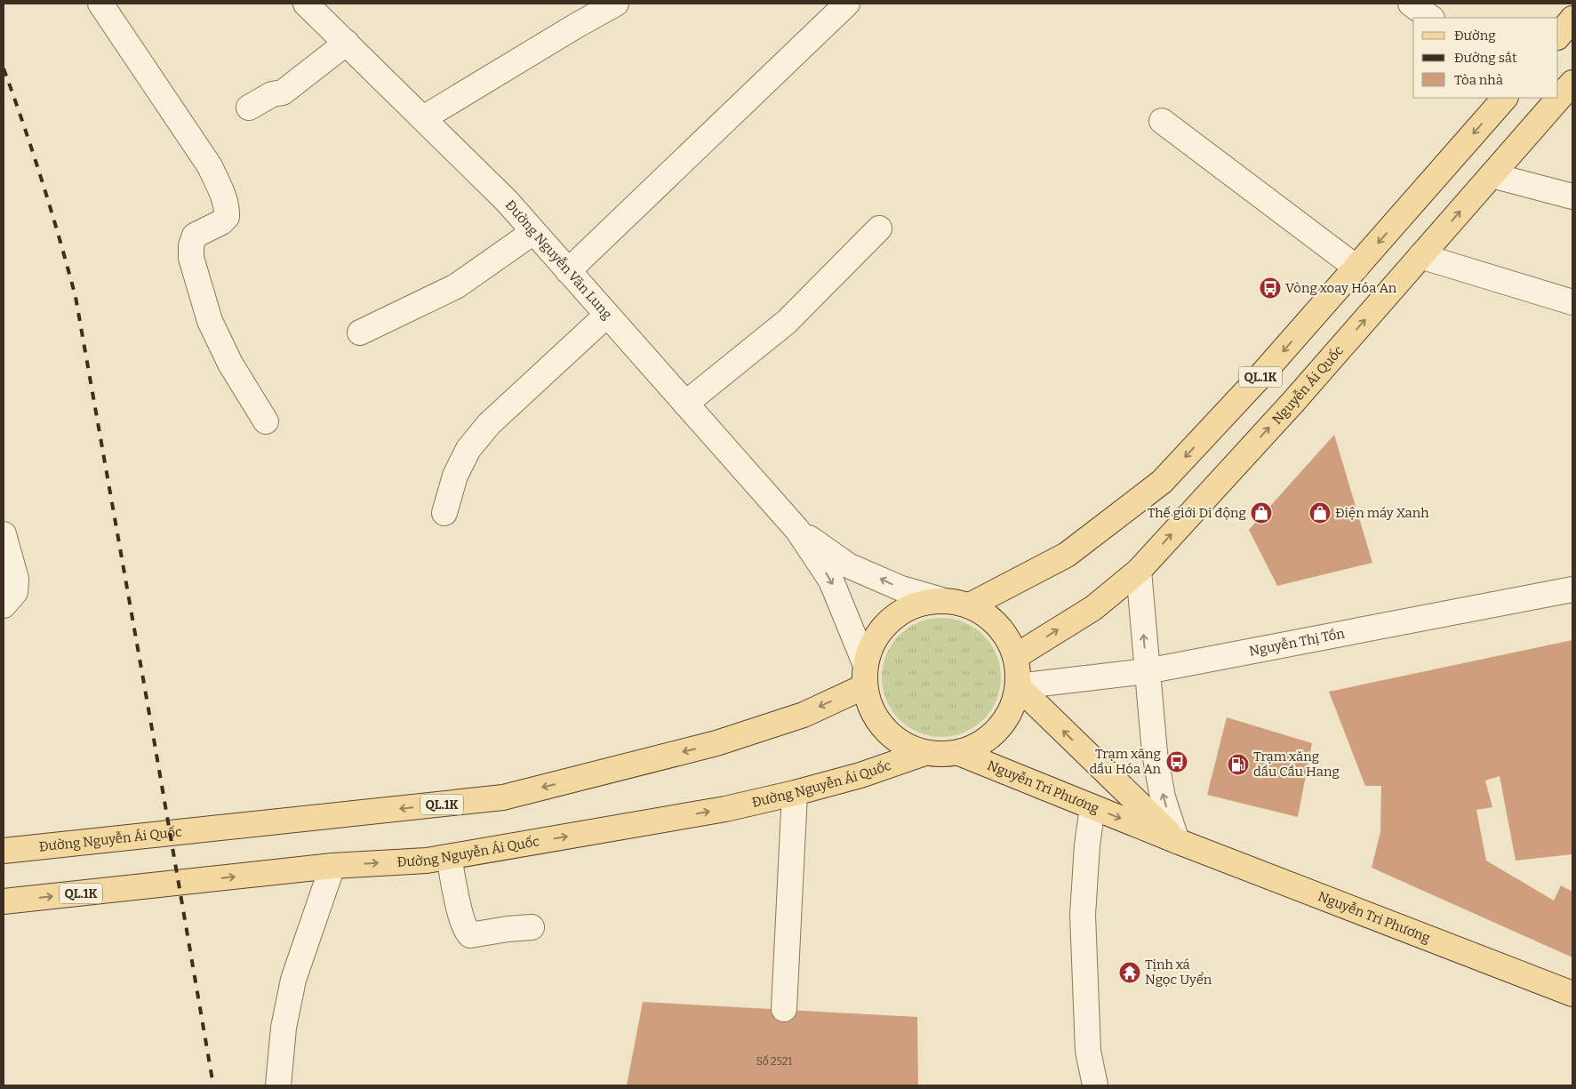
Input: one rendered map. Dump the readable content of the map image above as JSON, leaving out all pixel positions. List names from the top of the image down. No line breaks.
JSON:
{"streets":{"main road":["QL.1K","Nguyễn Ái Quốc","Đường Nguyễn Ái Quốc","Nguyễn Tri Phương"],"street":["Đường Nguyễn Văn Lung","Nguyễn Thị Tồn"]},"crossings":[["Đường Nguyễn Văn Lung","QL.1K"],["Đường Nguyễn Văn Lung","Nguyễn Ái Quốc"],["Đường Nguyễn Văn Lung","Nguyễn Thị Tồn"],["Đường Nguyễn Văn Lung","Đường Nguyễn Ái Quốc"],["Đường Nguyễn Văn Lung","Nguyễn Tri Phương"],["QL.1K","Nguyễn Ái Quốc"],["QL.1K","Nguyễn Thị Tồn"],["QL.1K","Đường Nguyễn Ái Quốc"],["QL.1K","Nguyễn Tri Phương"],["Nguyễn Ái Quốc","Nguyễn Thị Tồn"],["Nguyễn Ái Quốc","Đường Nguyễn Ái Quốc"],["Nguyễn Ái Quốc","Nguyễn Tri Phương"],["Nguyễn Thị Tồn","Đường Nguyễn Ái Quốc"],["Nguyễn Thị Tồn","Nguyễn Tri Phương"],["Đường Nguyễn Ái Quốc","Nguyễn Tri Phương"]],"places":{"bus stop":["Vòng xoay Hóa An","Trạm xăng dầu Hóa An"],"shop":["Thế giới Di động","Điện máy Xanh"],"fuel station":["Trạm xăng dầu Cầu Hang"],"temple":["Tịnh xá Ngọc Uyển"]},"house_numbers":["Số 2521"],"legend":["Đường","Đường sắt","Tòa nhà"]}
